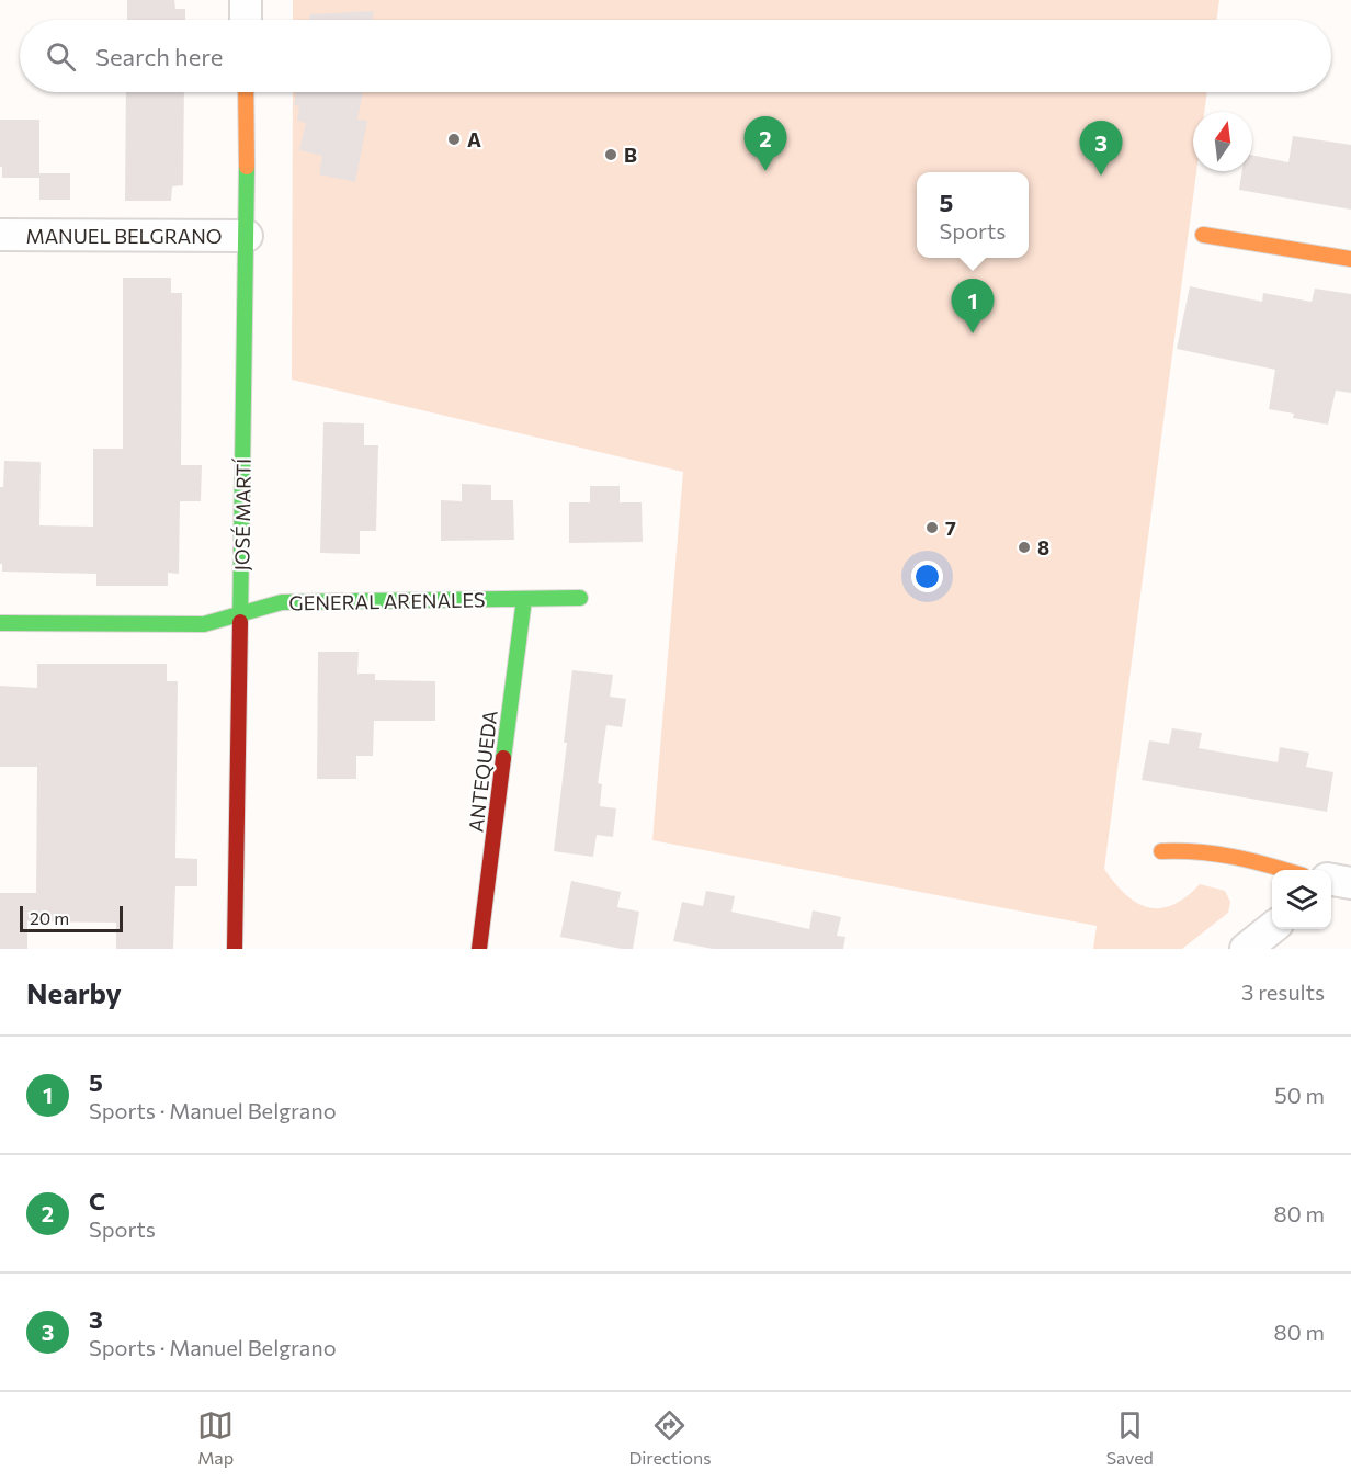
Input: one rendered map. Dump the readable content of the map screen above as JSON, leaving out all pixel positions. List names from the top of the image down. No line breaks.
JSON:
{"streets":{"street":["MANUEL BELGRANO","JOSÉ MARTÍ","GENERAL ARENALES","ANTEQUEDA"]},"crossings":[["MANUEL BELGRANO","JOSÉ MARTÍ"],["JOSÉ MARTÍ","GENERAL ARENALES"],["GENERAL ARENALES","ANTEQUEDA"]],"places":["A","B","7","8"],"scale_bar":"20 m","north":"top","page":{"search":"Search here","pins":["2","3","1"],"popup":["5","Sports"],"scale":"20 m","heading":["Nearby","3 results"],"list":[{"mark":"1","name":"5","note":"Sports · Manuel Belgrano","value":"50 m"},{"mark":"2","name":"C","note":"Sports","value":"80 m"},{"mark":"3","name":"3","note":"Sports · Manuel Belgrano","value":"80 m"}],"nav":["Map","Directions","Saved"]}}
